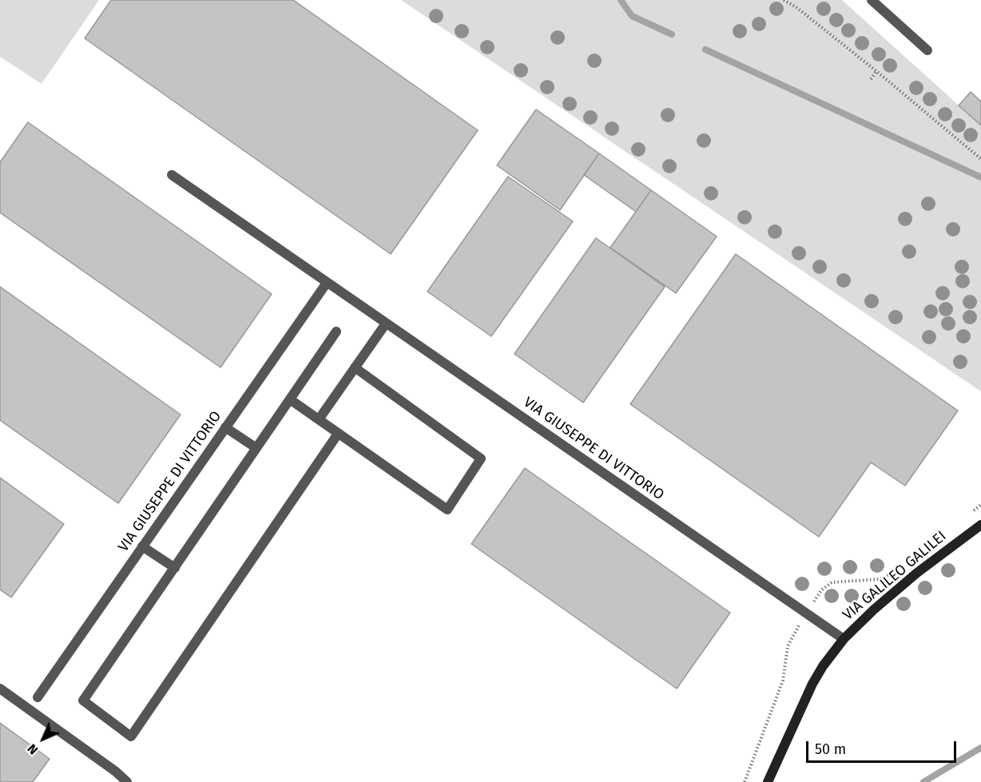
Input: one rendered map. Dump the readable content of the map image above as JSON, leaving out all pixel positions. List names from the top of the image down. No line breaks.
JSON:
{"streets":{"street":["VIA GIUSEPPE DI VITTORIO","VIA GALILEO GALILEI"]},"crossings":[["VIA GIUSEPPE DI VITTORIO","VIA GALILEO GALILEI"]],"scale_bar":"50 m","north":"bottom left"}
